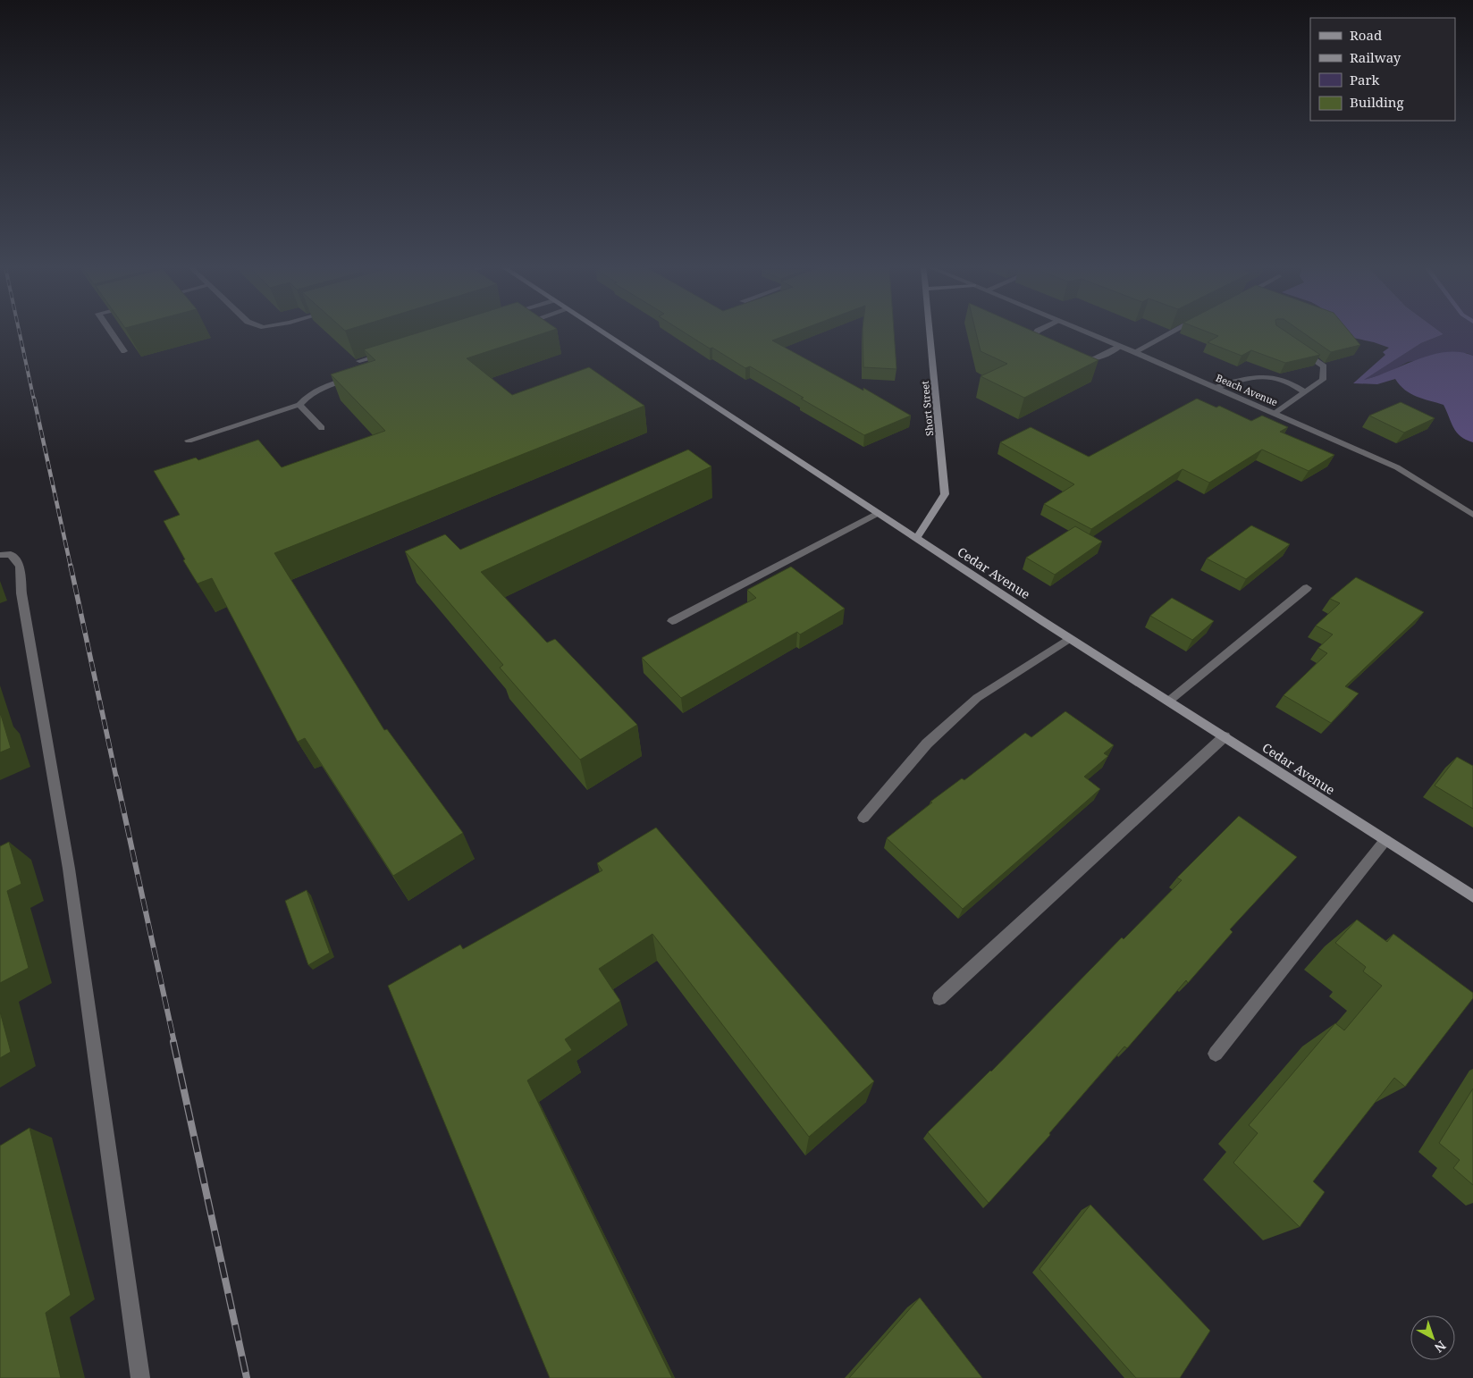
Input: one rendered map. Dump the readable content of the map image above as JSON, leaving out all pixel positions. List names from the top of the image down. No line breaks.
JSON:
{"streets":{"street":["Beach Avenue","Short Street","Cedar Avenue"]},"crossings":[["Short Street","Cedar Avenue"]],"legend":["Road","Railway","Park","Building"],"north":"bottom right"}
